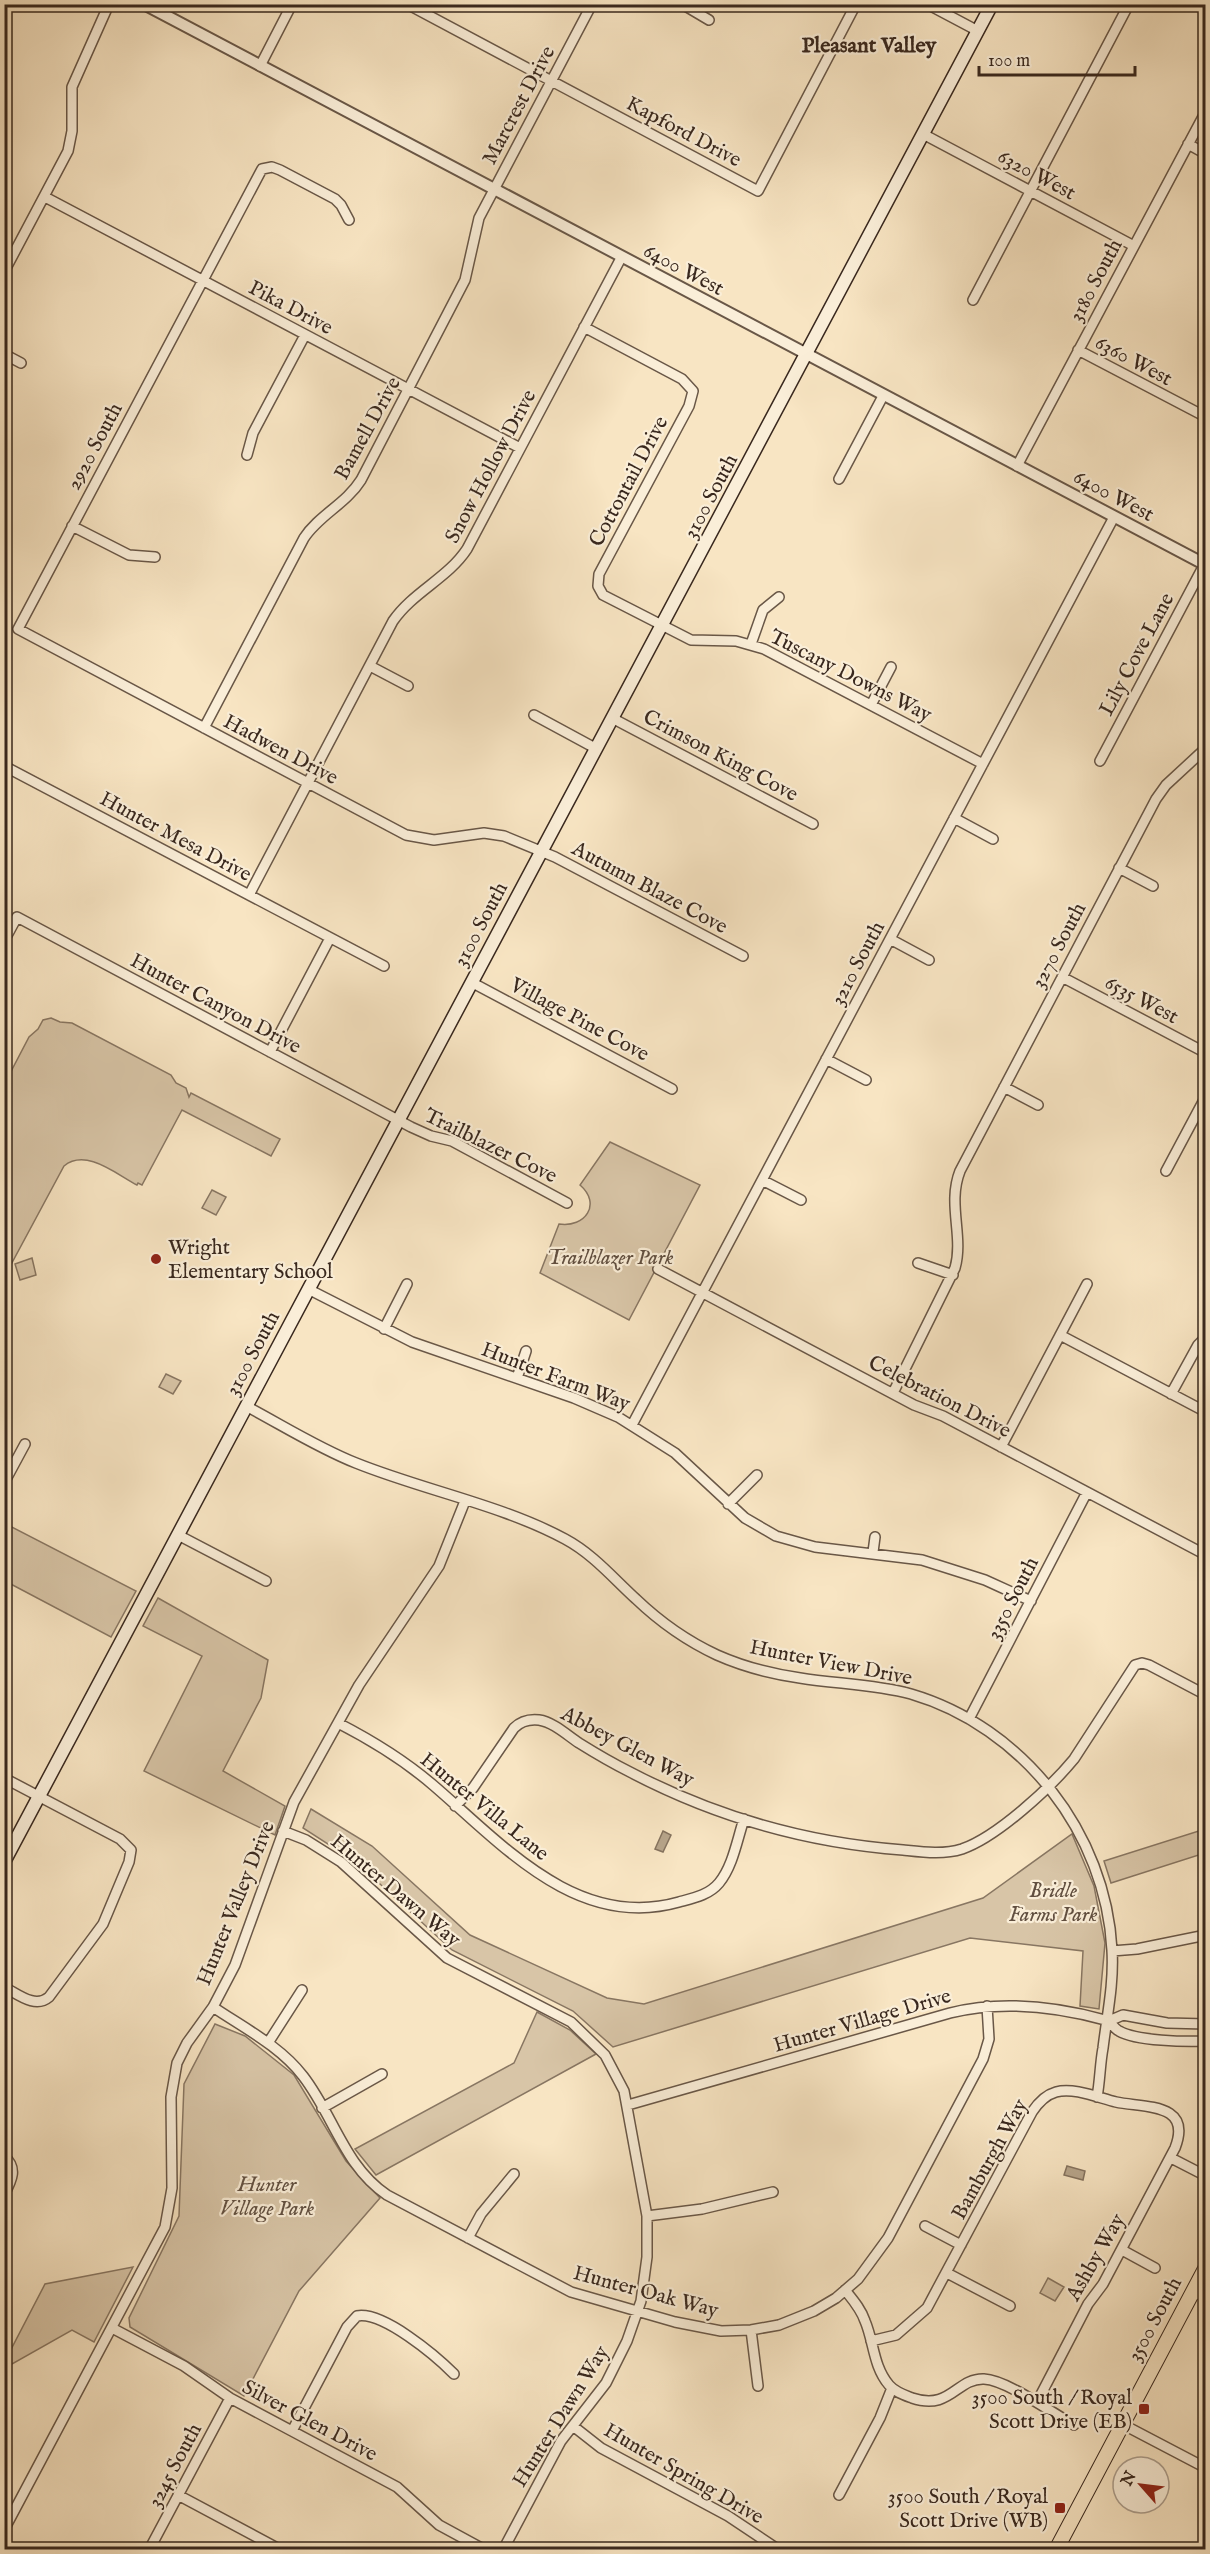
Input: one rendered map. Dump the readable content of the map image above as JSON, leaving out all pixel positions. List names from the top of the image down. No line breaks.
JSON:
{"streets":{"main road":["3100 South","3500 South"],"street":["Marcrest Drive","Kapford Drive","6320 West","6400 West","3180 South","Pika Drive","6360 West","Bamell Drive","2920 South","Snow Hollow Drive","Cottontail Drive","Lily Cove Lane","Tuscany Downs Way","Hadwen Drive","Crimson King Cove","Hunter Mesa Drive","Autumn Blaze Cove","3270 South","3210 South","6535 West","Hunter Canyon Drive","Village Pine Cove","Trailblazer Cove","Hunter Farm Way","Celebration Drive","3350 South","Hunter View Drive","Abbey Glen Way","Hunter Villa Lane","Hunter Dawn Way","Hunter Valley Drive","Hunter Village Drive","Bamburgh Way","Ashby Way","Hunter Oak Way","Silver Glen Drive","3245 South","Hunter Spring Drive"]},"crossings":[["Marcrest Drive","Kapford Drive"],["Marcrest Drive","6400 West"],["Marcrest Drive","Bamell Drive"],["6320 West","3180 South"],["6320 West","3100 South"],["6400 West","3180 South"],["6400 West","Bamell Drive"],["6400 West","Snow Hollow Drive"],["6400 West","3100 South"],["6400 West","Lily Cove Lane"],["6400 West","3210 South"],["3180 South","6360 West"],["Pika Drive","Bamell Drive"],["Pika Drive","2920 South"],["Pika Drive","Snow Hollow Drive"],["Bamell Drive","Hadwen Drive"],["2920 South","Hadwen Drive"],["Snow Hollow Drive","Cottontail Drive"],["Snow Hollow Drive","Hadwen Drive"],["Snow Hollow Drive","Hunter Mesa Drive"],["Cottontail Drive","Tuscany Downs Way"],["3100 South","Tuscany Downs Way"],["3100 South","Hadwen Drive"],["3100 South","Crimson King Cove"],["3100 South","Autumn Blaze Cove"],["3100 South","Hunter Canyon Drive"],["3100 South","Village Pine Cove"],["3100 South","Trailblazer Cove"],["3100 South","Hunter Farm Way"],["3100 South","Hunter View Drive"],["Tuscany Downs Way","3210 South"],["Hadwen Drive","Autumn Blaze Cove"],["3270 South","6535 West"],["3270 South","Celebration Drive"],["3210 South","Hunter Farm Way"],["3210 South","Celebration Drive"],["Hunter Canyon Drive","Trailblazer Cove"],["Hunter Farm Way","3350 South"],["Celebration Drive","3350 South"],["3350 South","Hunter View Drive"],["Hunter View Drive","Abbey Glen Way"],["Hunter View Drive","Hunter Valley Drive"],["Hunter View Drive","Hunter Village Drive"],["Hunter View Drive","Bamburgh Way"],["Abbey Glen Way","Hunter Villa Lane"],["Hunter Villa Lane","Hunter Valley Drive"],["Hunter Dawn Way","Hunter Valley Drive"],["Hunter Dawn Way","Hunter Village Drive"],["Hunter Dawn Way","Hunter Oak Way"],["Hunter Dawn Way","Hunter Spring Drive"],["Hunter Valley Drive","Hunter Oak Way"],["Hunter Valley Drive","Silver Glen Drive"],["Hunter Village Drive","Hunter Oak Way"],["Bamburgh Way","Ashby Way"],["Silver Glen Drive","3245 South"]],"districts":["Pleasant Valley"],"parks":["Trailblazer Park","Bridle Farms Park","Hunter Village Park"],"places":{"other":["Wright Elementary School"],"transit":["3500 South / Royal Scott Drive (EB)","3500 South / Royal Scott Drive (WB)"]},"scale_bar":"100 m","north":"top left"}
